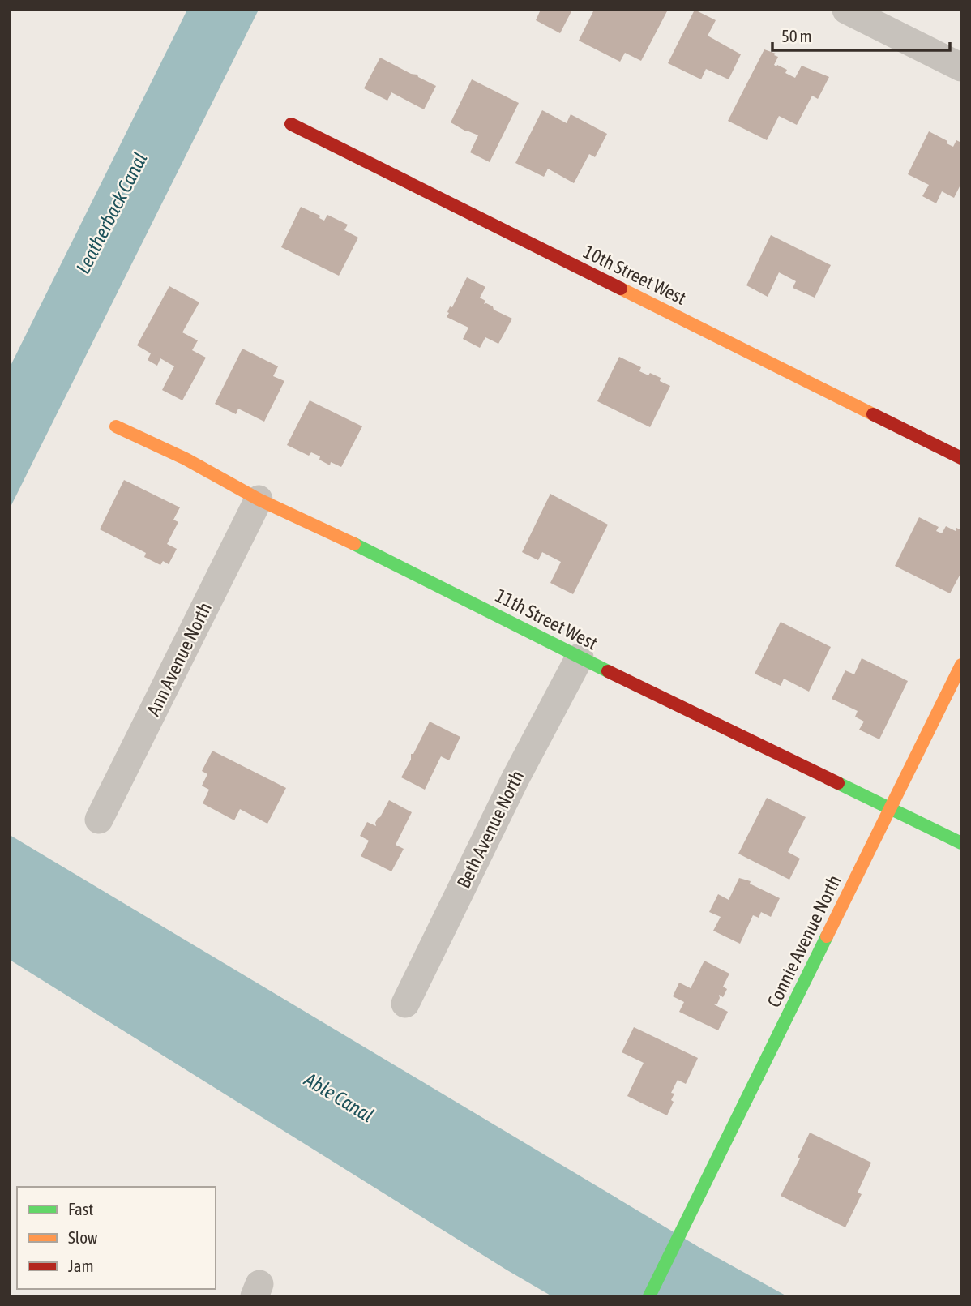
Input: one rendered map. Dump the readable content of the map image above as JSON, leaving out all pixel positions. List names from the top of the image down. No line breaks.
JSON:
{"streets":{"street":["10th Street West","11th Street West","Ann Avenue North","Beth Avenue North","Connie Avenue North"]},"crossings":[["11th Street West","Ann Avenue North"],["11th Street West","Beth Avenue North"],["11th Street West","Connie Avenue North"]],"water":["Leatherback Canal","Able Canal"],"legend":["Fast","Slow","Jam"],"scale_bar":"50 m"}
